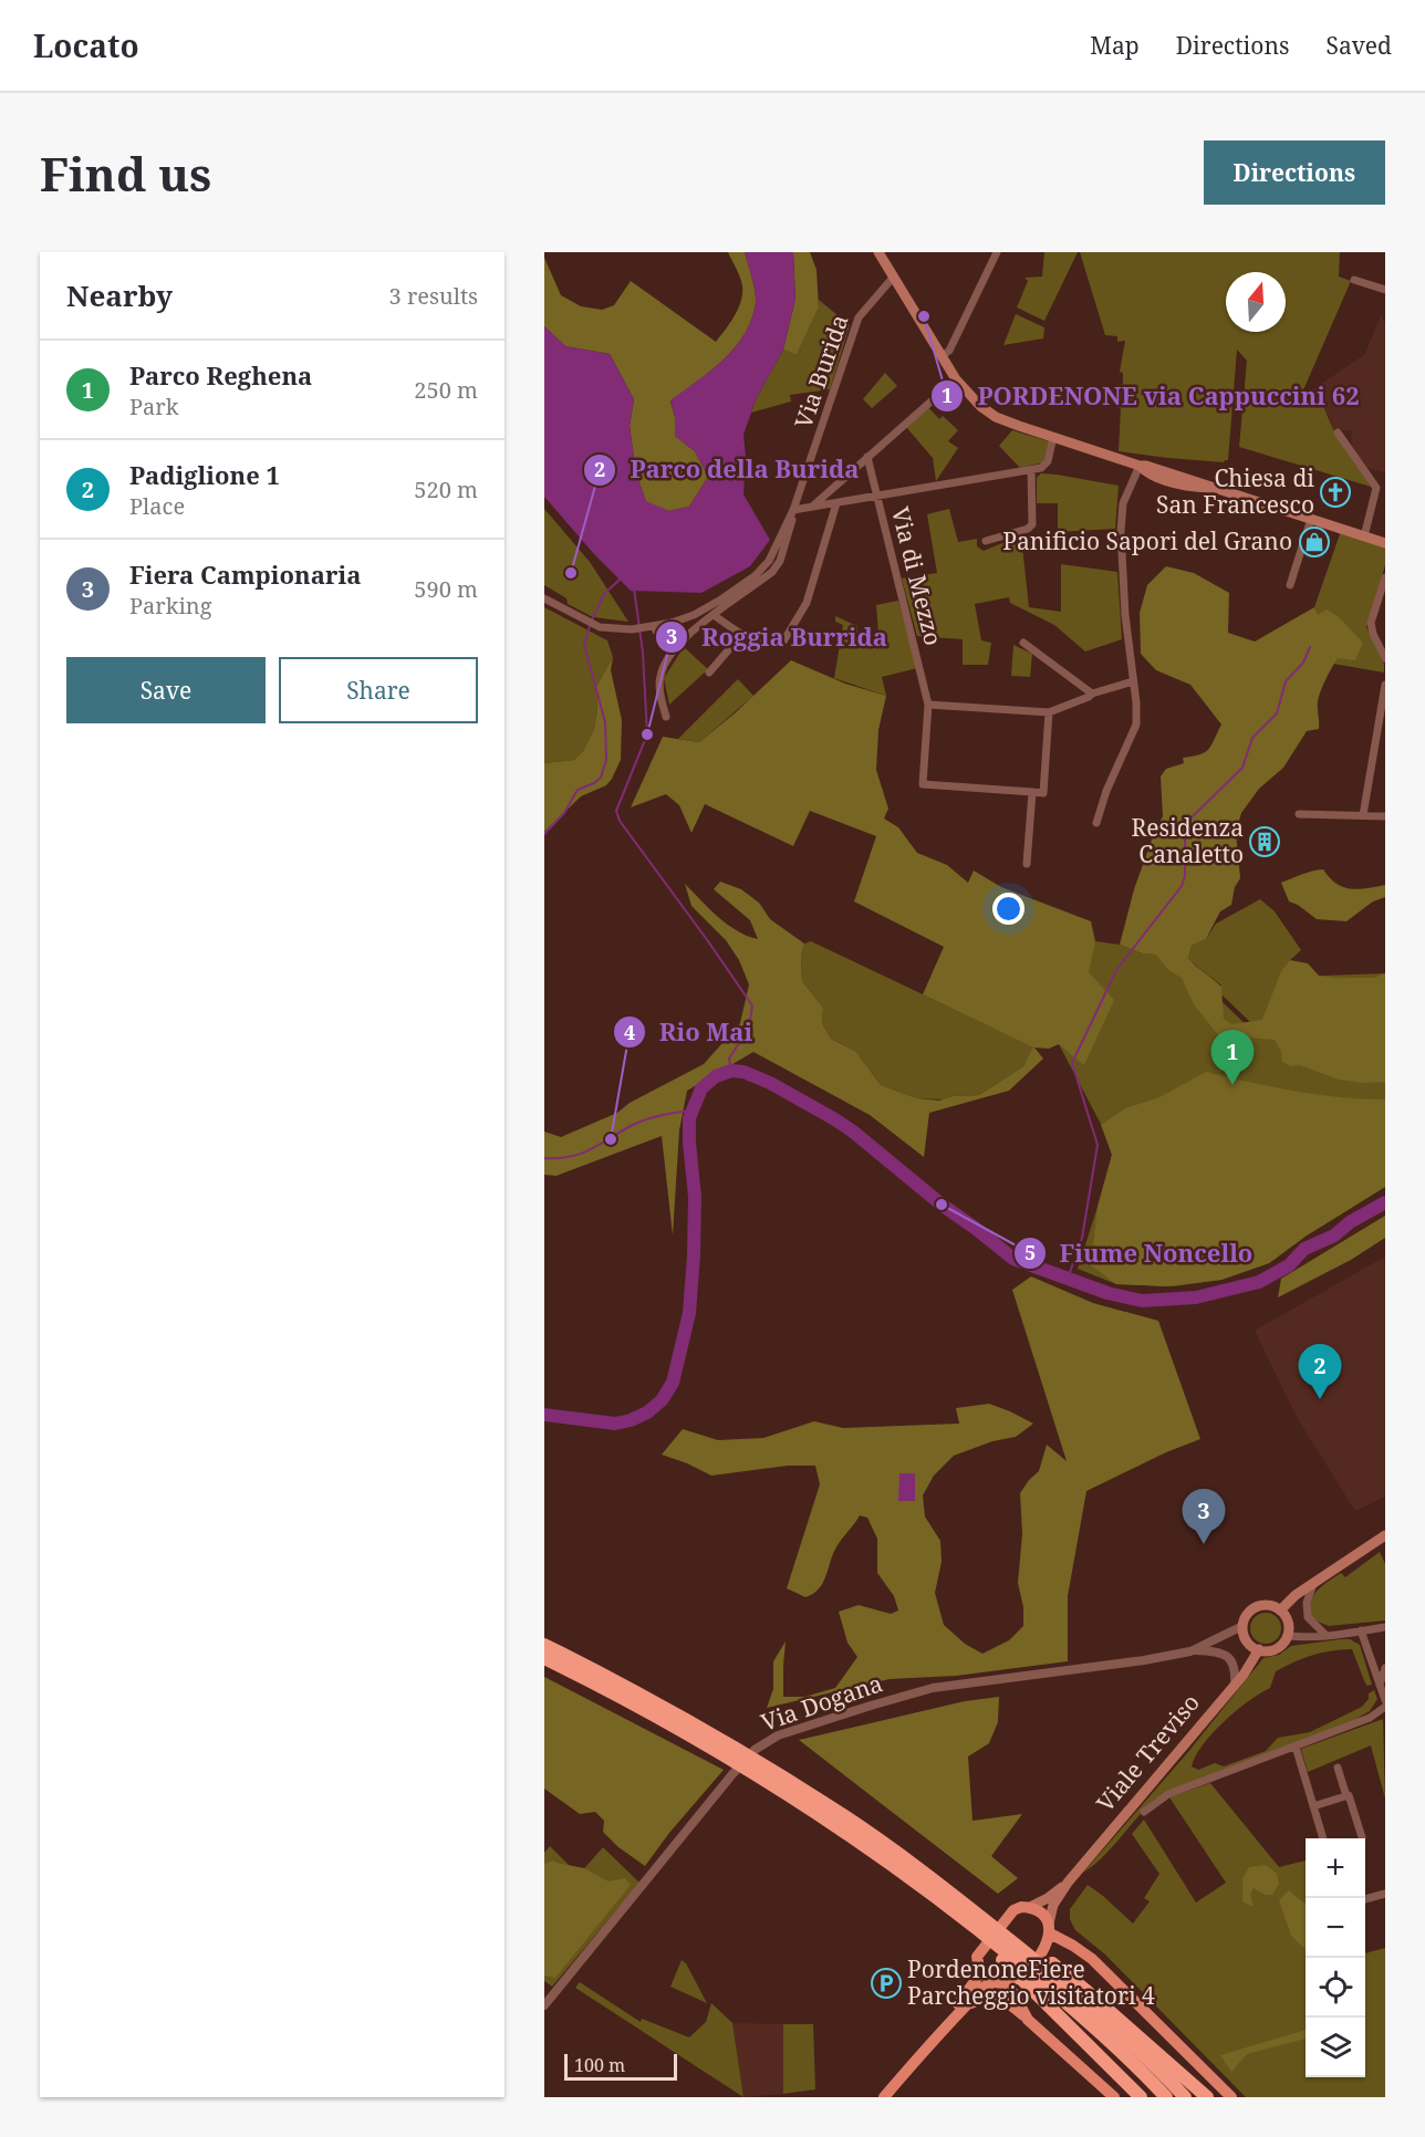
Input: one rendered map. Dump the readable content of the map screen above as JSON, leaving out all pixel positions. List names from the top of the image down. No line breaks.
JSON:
{"streets":{"main road":["Viale Treviso"],"street":["Via Burida","Via di Mezzo","Via Dogana"]},"crossings":[["Via Dogana","Viale Treviso"]],"places":{"other":["PORDENONE via Cappuccini 62","Parco della Burida","Roggia Burrida","Rio Mai","Fiume Noncello"],"church":["Chiesa di San Francesco"],"shop":["Panificio Sapori del Grano"],"building":["Residenza Canaletto"],"parking":["PordenoneFiere Parcheggio visitatori 4"]},"scale_bar":"100 m","north":"top","page":{"header":"Locato","nav":["Map","Directions","Saved"],"buttons":["Directions",["Save","Share"]],"title":"Find us","heading":["Nearby","3 results"],"list":[{"mark":"1","name":"Parco Reghena","note":"Park","value":"250 m"},{"mark":"2","name":"Padiglione 1","note":"Place","value":"520 m"},{"mark":"3","name":"Fiera Campionaria","note":"Parking","value":"590 m"}],"pins":["1","2","3"],"map_buttons":["+","−"],"scale":"100 m"}}
